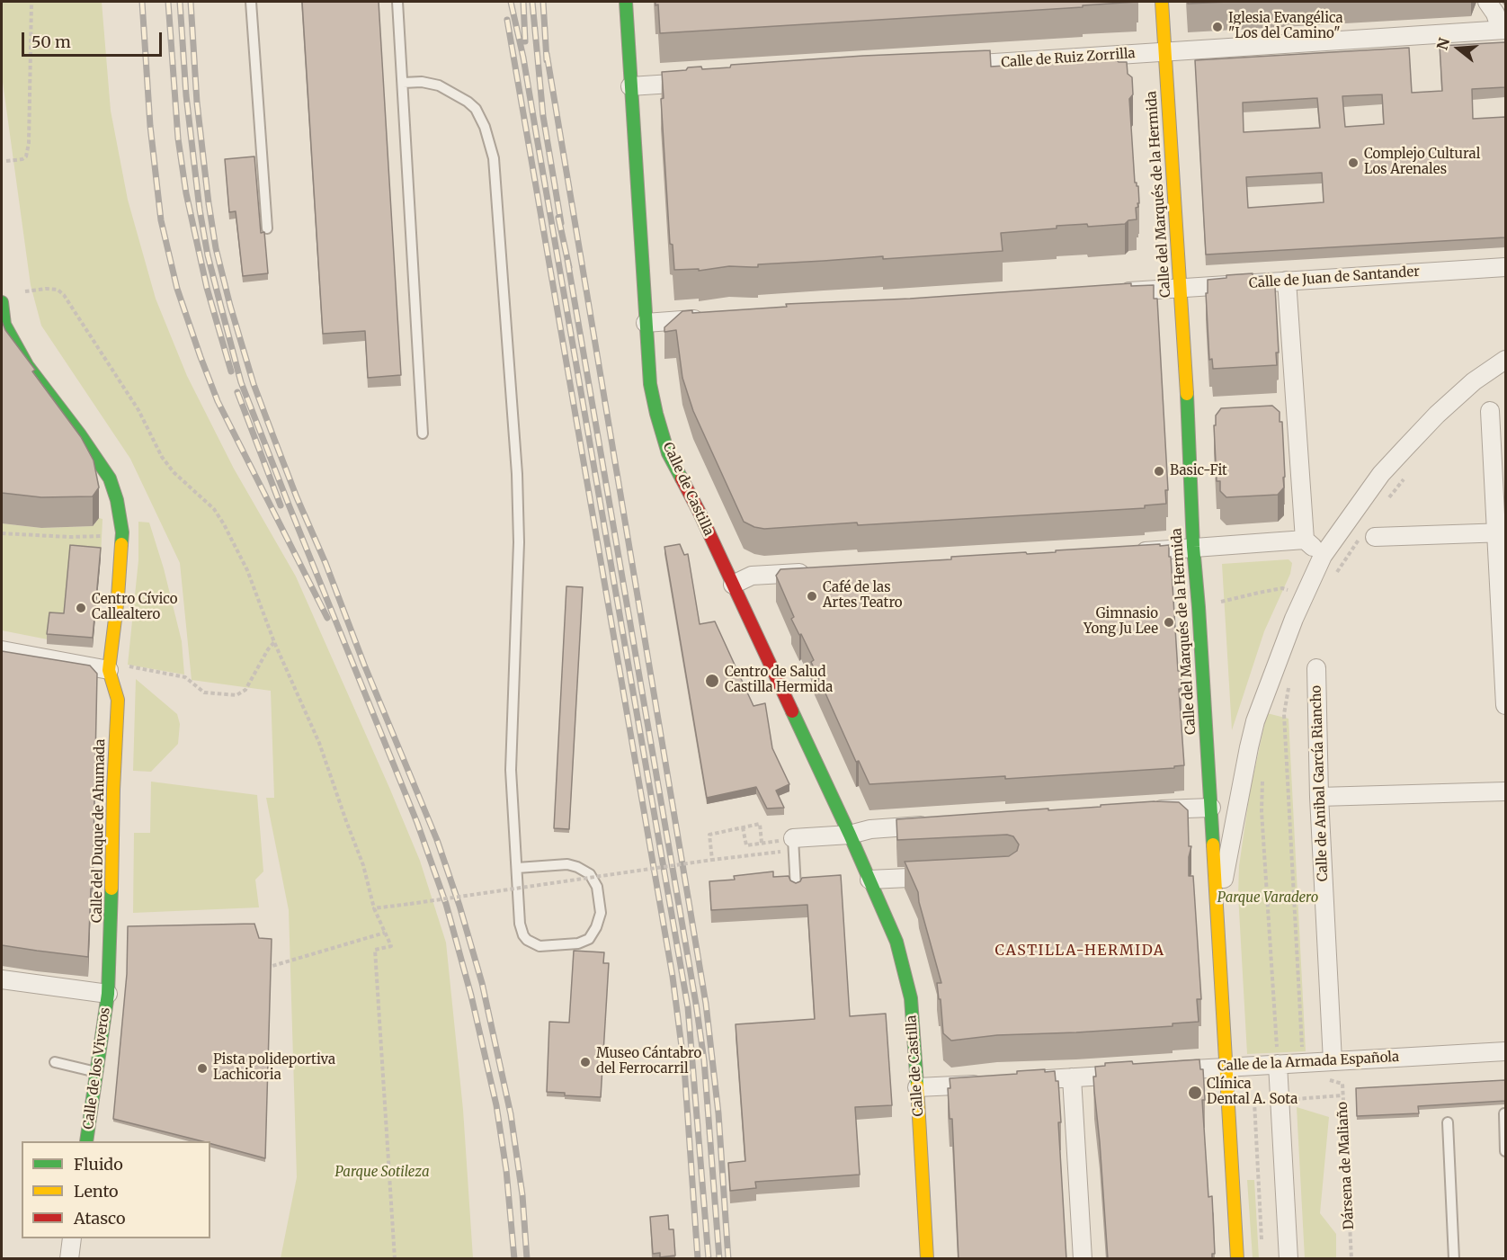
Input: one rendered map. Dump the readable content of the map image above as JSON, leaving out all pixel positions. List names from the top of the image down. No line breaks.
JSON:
{"streets":{"main road":["Calle del Marqués de la Hermida","Calle de Castilla","Calle del Duque de Ahumada","Calle de los Viveros"],"street":["Calle de Ruiz Zorrilla","Calle de Juan de Santander","Calle de Anibal García Riancho","Calle de la Armada Española"],"path":["Dársena de Maliaño"]},"crossings":[["Calle de Ruiz Zorrilla","Calle del Marqués de la Hermida"],["Calle del Marqués de la Hermida","Calle de Juan de Santander"],["Calle del Marqués de la Hermida","Calle de la Armada Española"],["Calle de Anibal García Riancho","Calle de la Armada Española"],["Calle del Duque de Ahumada","Calle de los Viveros"],["Calle de la Armada Española","Dársena de Maliaño"]],"districts":["CASTILLA-HERMIDA"],"parks":["Parque Varadero","Parque Sotileza"],"places":["Iglesia Evangélica \"Los del Camino\"","Complejo Cultural Los Arenales","Basic-Fit","Café de las Artes Teatro","Centro Cívico Callealtero","Gimnasio Yong Ju Lee","Centro de Salud Castilla Hermida","Museo Cántabro del Ferrocarril","Pista polideportiva Lachicoria","Clínica Dental A. Sota"],"legend":["Fluido","Lento","Atasco"],"scale_bar":"50 m","north":"left"}
